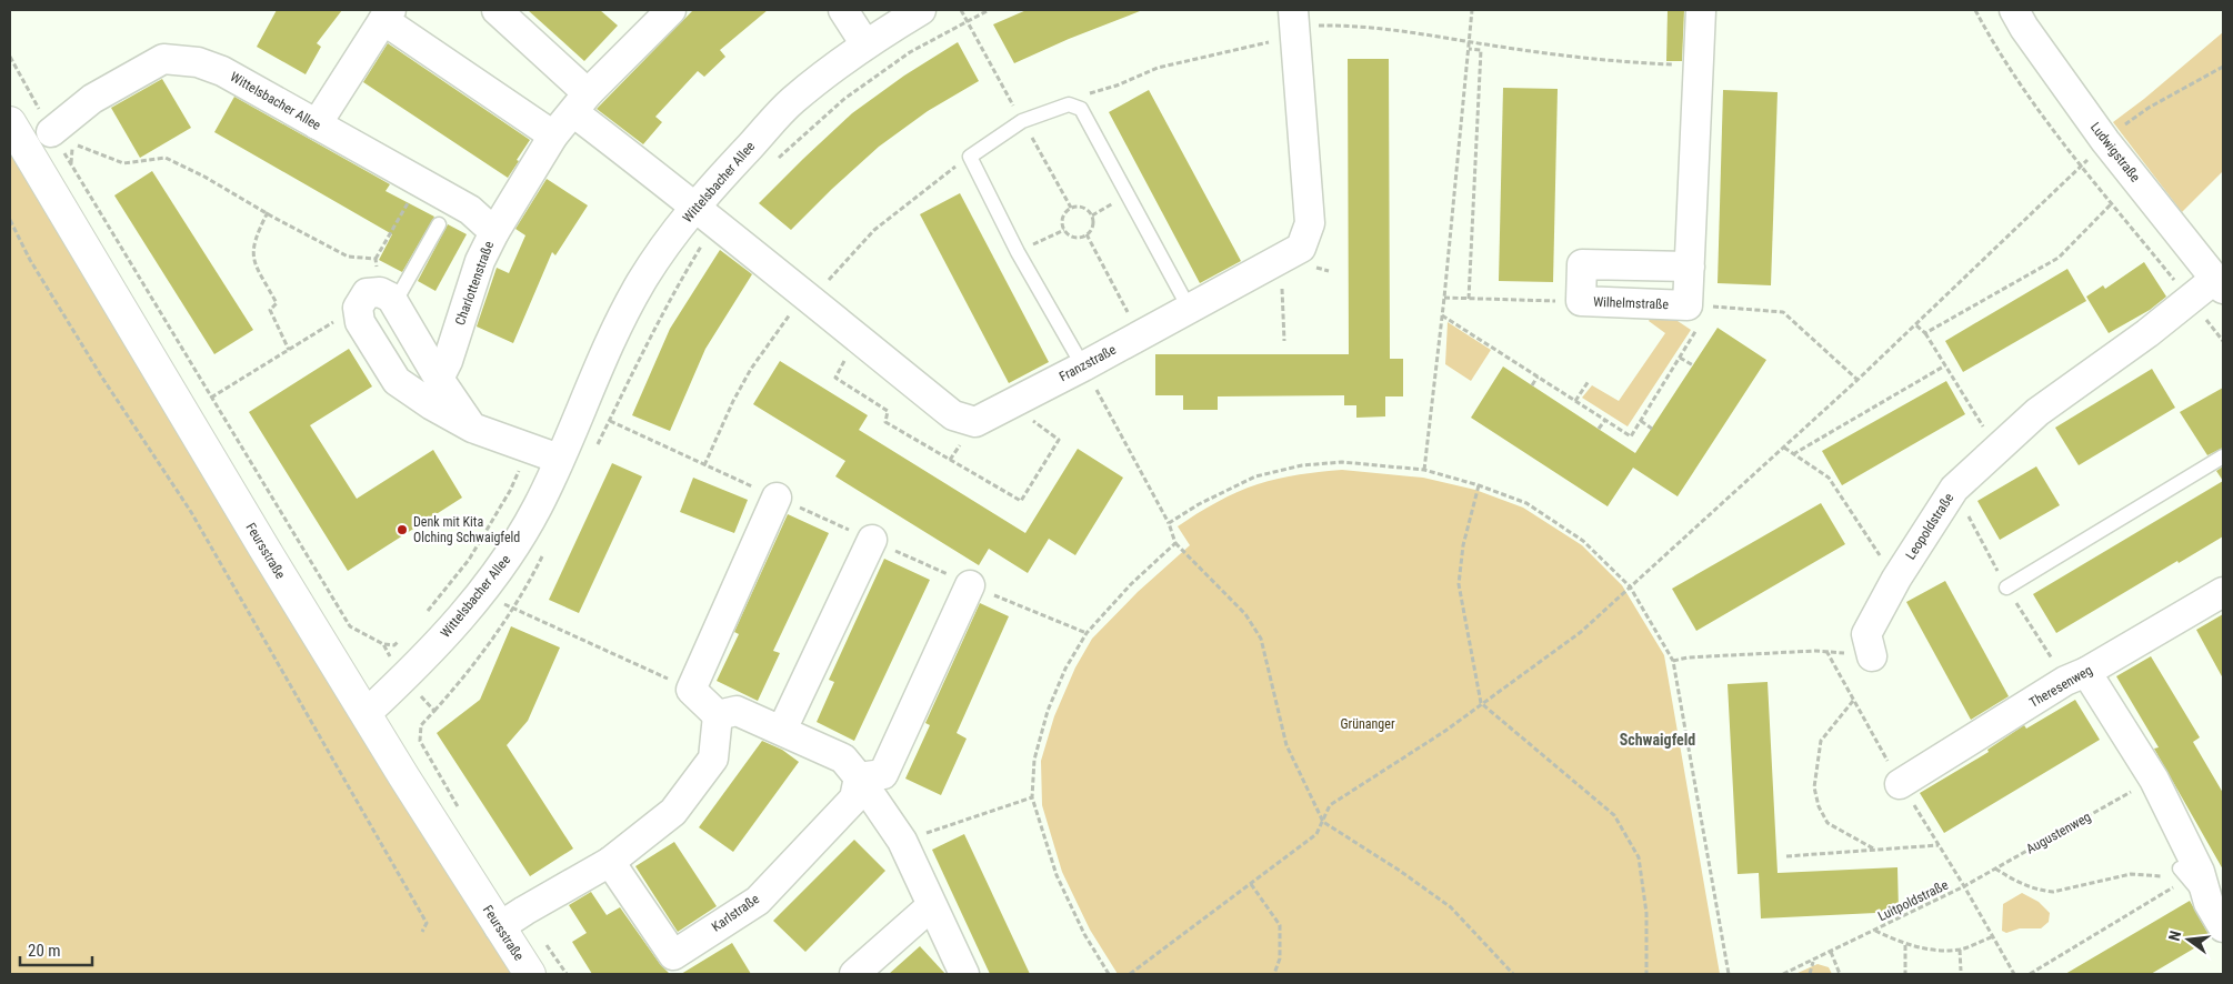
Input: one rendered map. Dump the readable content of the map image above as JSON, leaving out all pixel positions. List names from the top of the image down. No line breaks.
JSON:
{"streets":{"street":["Wittelsbacher Allee","Ludwigstraße","Charlottenstraße","Wilhelmstraße","Franzstraße","Leopoldstraße","Feursstraße","Theresenweg","Karlstraße"],"path":["Augustenweg","Luitpoldstraße"]},"crossings":[["Wittelsbacher Allee","Charlottenstraße"],["Wittelsbacher Allee","Franzstraße"],["Wittelsbacher Allee","Feursstraße"],["Ludwigstraße","Leopoldstraße"],["Augustenweg","Luitpoldstraße"]],"districts":["Schwaigfeld"],"parks":["Grünanger"],"places":["Denk mit Kita Olching Schwaigfeld"],"scale_bar":"20 m","north":"left"}
